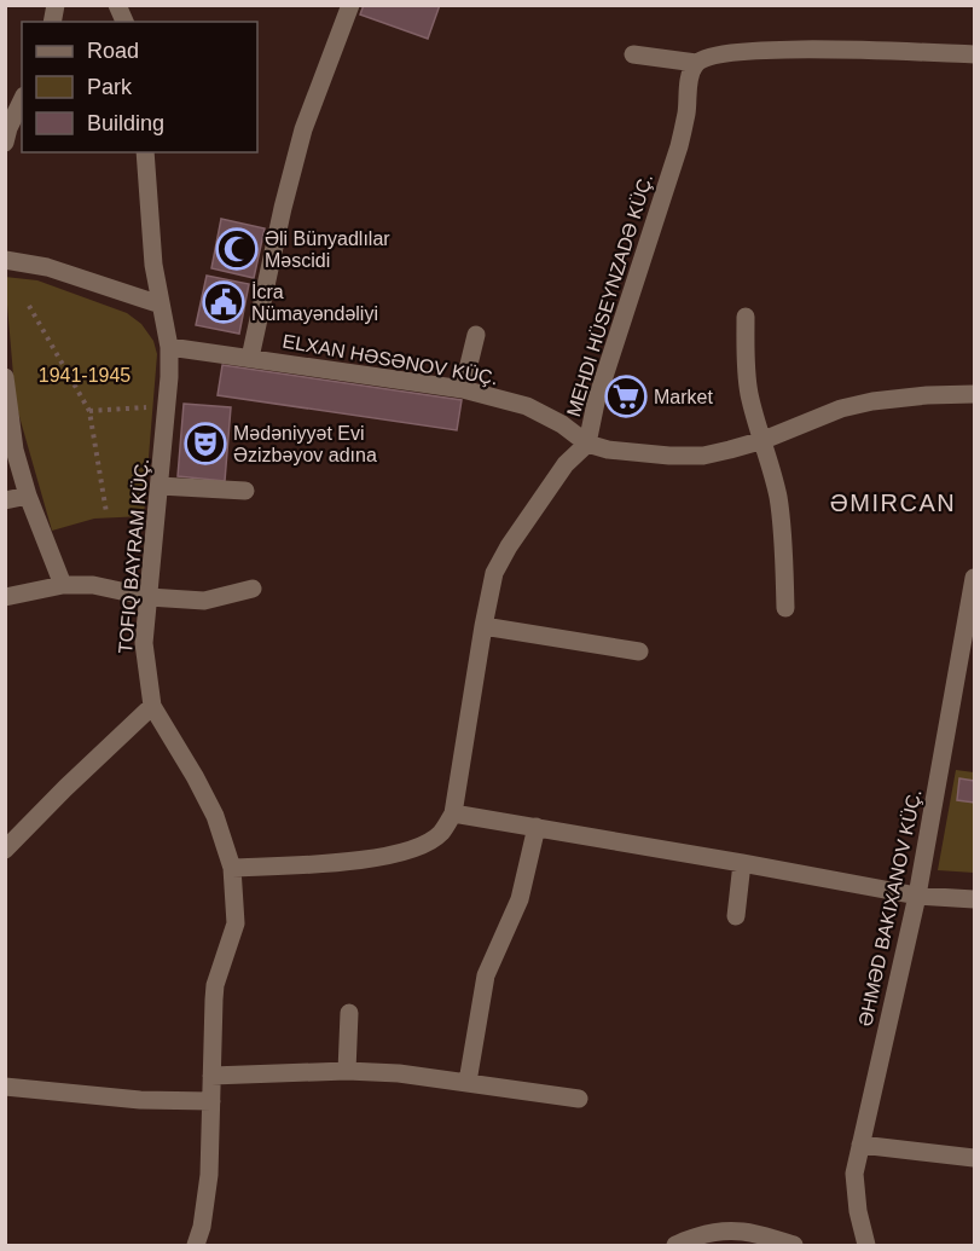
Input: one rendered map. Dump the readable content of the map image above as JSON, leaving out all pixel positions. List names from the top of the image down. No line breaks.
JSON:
{"streets":{"street":["MEHDI HÜSEYNZADƏ KÜÇ.","ELXAN HƏSƏNOV KÜÇ.","TOFIQ BAYRAM KÜÇ."]},"crossings":[["MEHDI HÜSEYNZADƏ KÜÇ.","ELXAN HƏSƏNOV KÜÇ."],["ELXAN HƏSƏNOV KÜÇ.","TOFIQ BAYRAM KÜÇ."]],"districts":["ƏMIRCAN"],"parks":["1941-1945"],"places":{"mosque":["Əli Bünyadlılar Məscidi"],"public building":["İcra Nümayəndəliyi"],"supermarket":["Market"],"theatre":["Mədəniyyət Evi Əzizbəyov adına"]},"legend":["Road","Park","Building"]}
